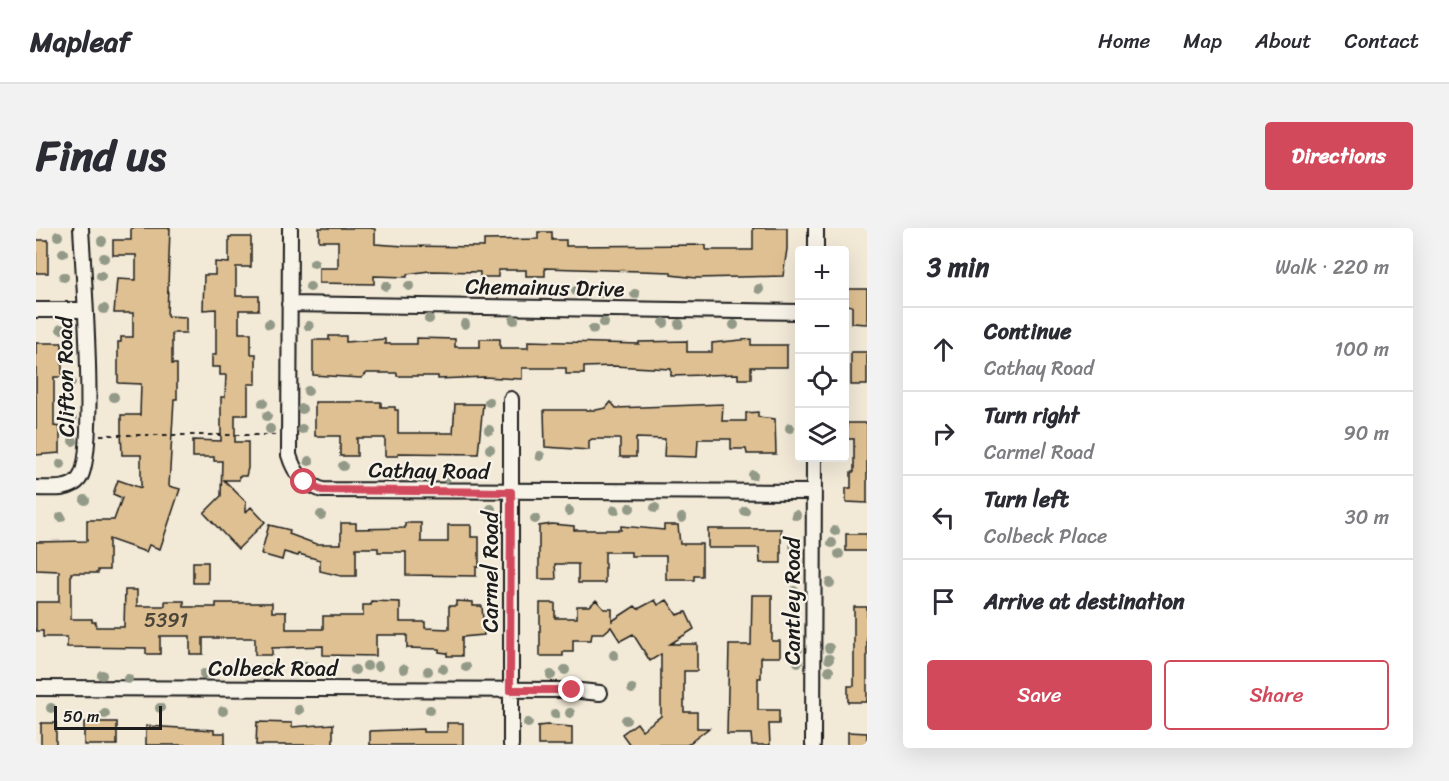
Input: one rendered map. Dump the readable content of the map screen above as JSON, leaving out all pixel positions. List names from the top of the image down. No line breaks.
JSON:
{"streets":{"street":["Chemainus Drive","Clifton Road","Cathay Road","Carmel Road","Cantley Road","Colbeck Road"]},"crossings":[["Chemainus Drive","Cathay Road"],["Cathay Road","Carmel Road"],["Cathay Road","Cantley Road"],["Carmel Road","Colbeck Road"]],"house_numbers":["5391"],"scale_bar":"50 m","page":{"header":"Mapleaf","nav":["Home","Map","About","Contact"],"title":"Find us","buttons":["Directions",["Save","Share"]],"heading":["3 min","Walk · 220 m"],"map_buttons":["+","−"],"list":[["Continue","Cathay Road","100 m"],["Turn right","Carmel Road","90 m"],["Turn left","Colbeck Place","30 m"],"Arrive at destination"],"scale":"50 m"}}
